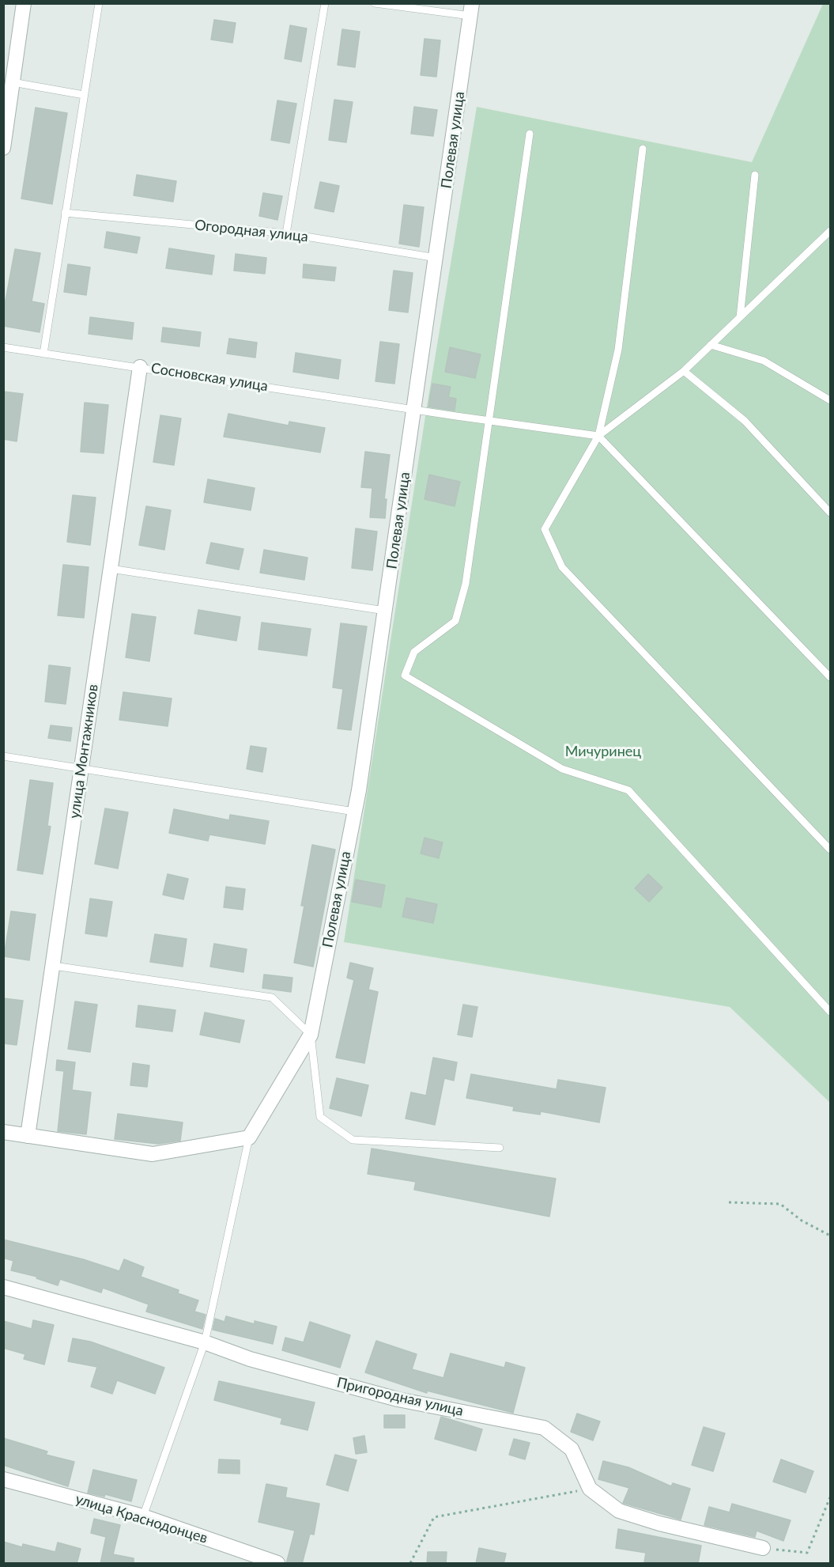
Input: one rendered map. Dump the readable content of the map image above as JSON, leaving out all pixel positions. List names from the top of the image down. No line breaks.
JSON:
{"streets":{"street":["Полевая улица","улица Монтажников","Пригородная улица","улица Краснодонцев"],"lane":["Огородная улица","Сосновская улица"]},"crossings":[["Полевая улица","Огородная улица"],["Полевая улица","Сосновская улица"],["Сосновская улица","улица Монтажников"]],"parks":["Мичуринец"]}
